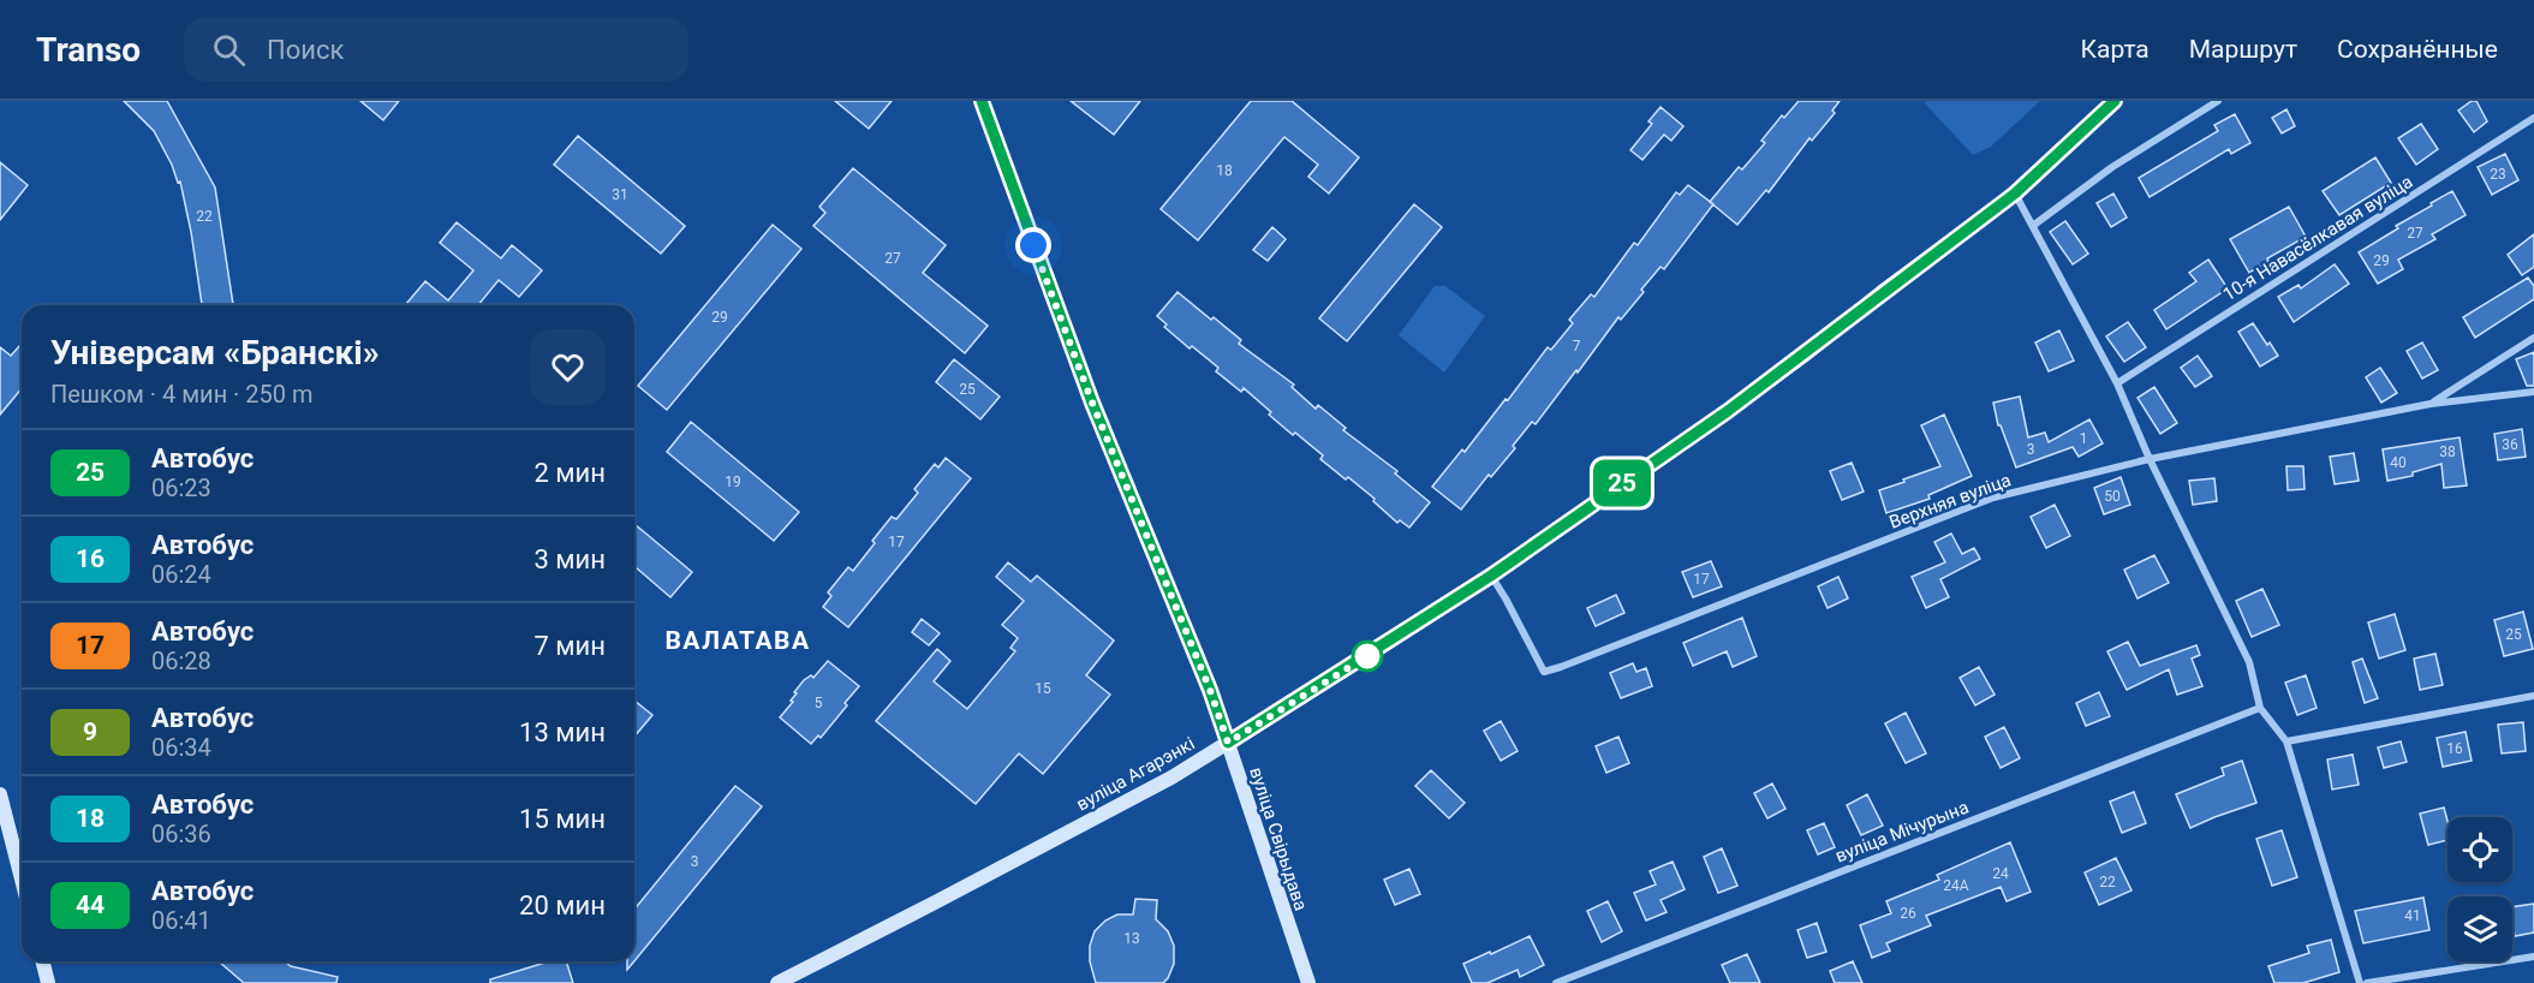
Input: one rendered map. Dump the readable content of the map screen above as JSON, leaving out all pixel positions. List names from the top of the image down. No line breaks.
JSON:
{"streets":{"main road":["вуліца Агарэнкі","вуліца Свірыдава"],"street":["10-я Навасёлкавая вуліца","Верхняя вуліца","вуліца Мічурына"]},"crossings":[["Верхняя вуліца","вуліца Агарэнкі"],["вуліца Агарэнкі","вуліца Свірыдава"]],"districts":["ВАЛАТАВА"],"lines":["bus line 25"],"house_numbers":["18","23","31","22","27","27","29","29","7","25","1","36","3","38","40","19","50","17","17","25","15","5","16","3","24","22","24А","26","41","13"],"page":{"header":"Transo","search":"Поиск","nav":["Карта","Маршрут","Сохранённые"],"on_map":"25","heading":["Універсам «Бранскі»","Пешком · 4 мин · 250 m"],"list":[{"mark":"25","name":"Автобус","note":"06:23","value":"2 мин"},{"mark":"16","name":"Автобус","note":"06:24","value":"3 мин"},{"mark":"17","name":"Автобус","note":"06:28","value":"7 мин"},{"mark":"9","name":"Автобус","note":"06:34","value":"13 мин"},{"mark":"18","name":"Автобус","note":"06:36","value":"15 мин"},{"mark":"44","name":"Автобус","note":"06:41","value":"20 мин"}]}}
